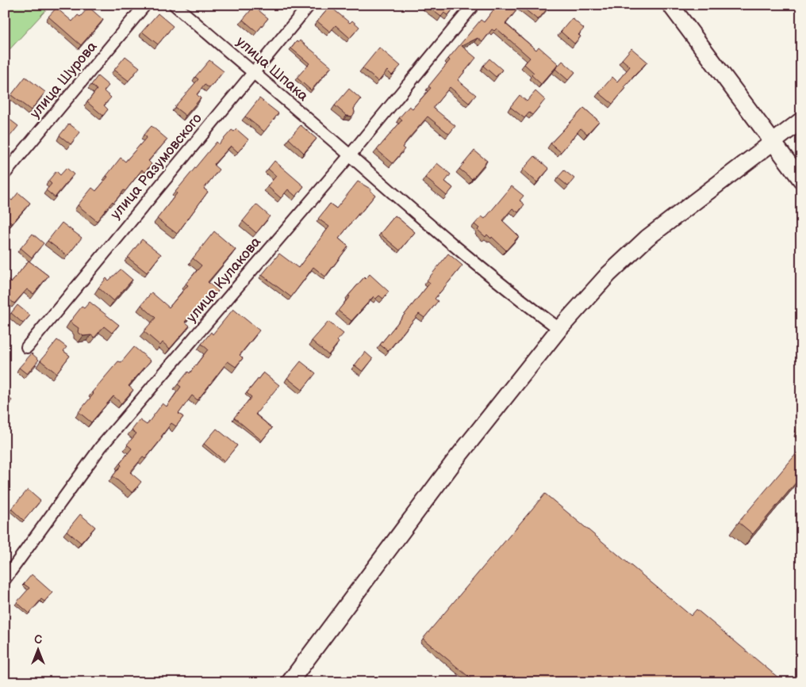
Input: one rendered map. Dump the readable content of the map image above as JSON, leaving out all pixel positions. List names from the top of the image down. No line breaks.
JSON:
{"streets":{"street":["улица Шпака","улица Шурова","улица Разумовского","улица Кулакова"]},"crossings":[["улица Шпака","улица Разумовского"],["улица Шпака","улица Кулакова"]],"north":"top"}
